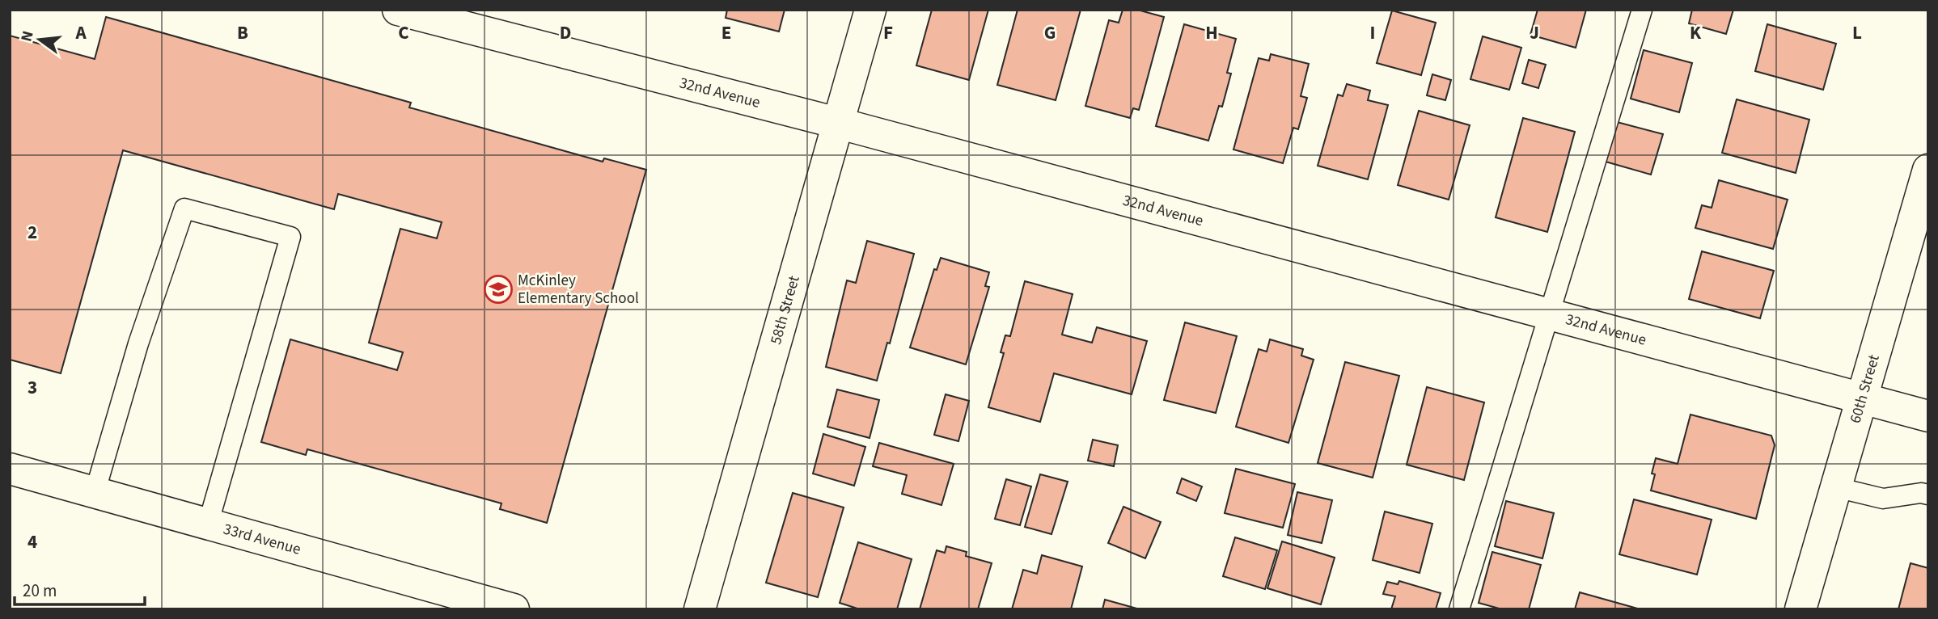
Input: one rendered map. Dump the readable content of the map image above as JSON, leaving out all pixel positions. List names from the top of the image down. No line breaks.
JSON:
{"streets":{"street":["32nd Avenue","58th Street","60th Street","33rd Avenue"]},"crossings":[["32nd Avenue","58th Street"],["32nd Avenue","60th Street"]],"places":{"school or university":["McKinley Elementary School"]},"scale_bar":"20 m","north":"left","grid":{"columns":["A","B","C","D","E","F","G","H","I","J","K","L"],"rows":["2","3","4"]}}
